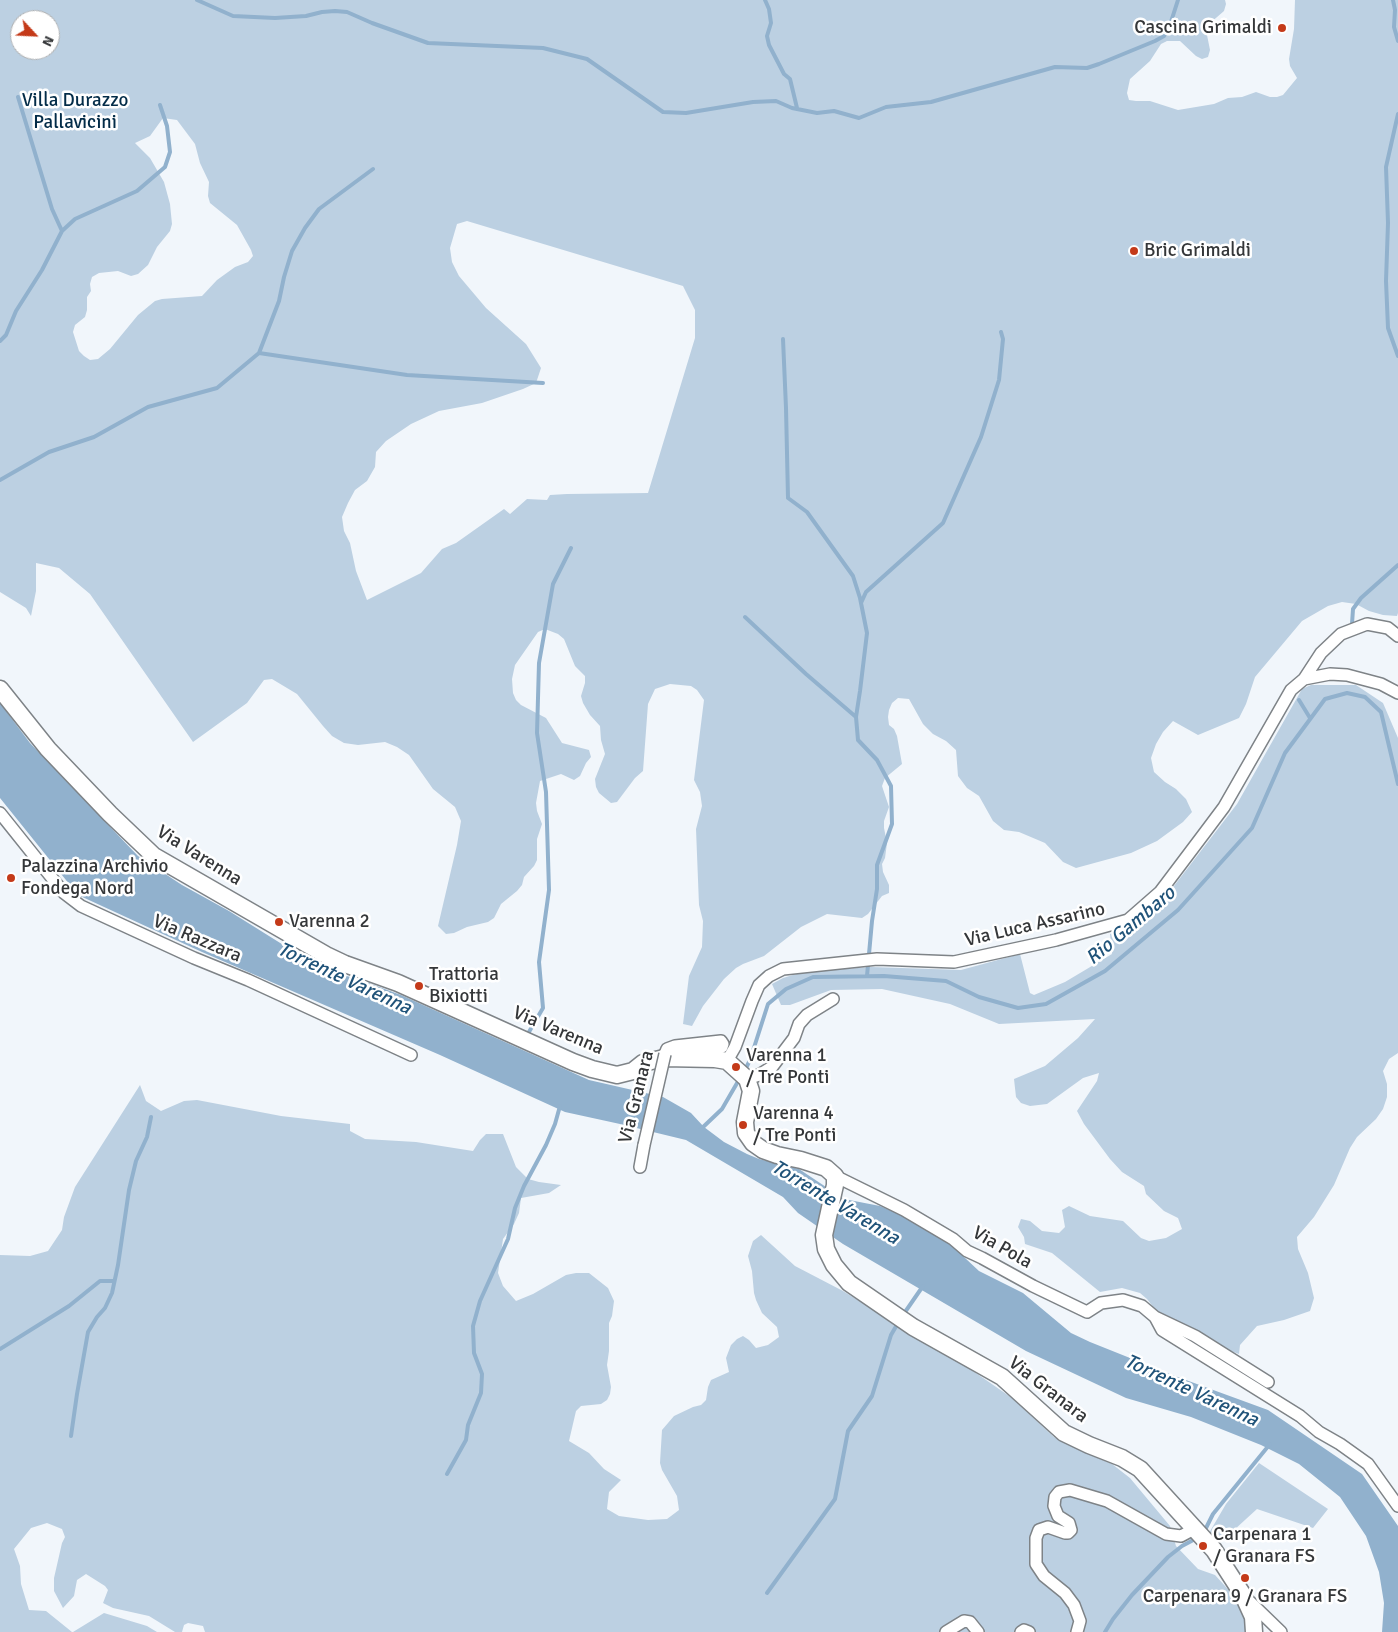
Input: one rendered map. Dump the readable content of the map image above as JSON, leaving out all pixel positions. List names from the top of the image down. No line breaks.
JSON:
{"streets":{"street":["Via Varenna","Via Luca Assarino","Via Razzara","Via Granara","Via Pola"]},"crossings":[["Via Varenna","Via Luca Assarino"],["Via Varenna","Via Granara"],["Via Granara","Via Pola"]],"water":["Rio Gambaro","Torrente Varenna"],"parks":["Villa Durazzo Pallavicini"],"places":["Cascina Grimaldi","Bric Grimaldi","Palazzina Archivio Fondega Nord","Varenna 2","Trattoria Bixiotti","Varenna 1 / Tre Ponti","Varenna 4 / Tre Ponti","Carpenara 1 / Granara FS","Carpenara 9 / Granara FS"],"north":"bottom right"}
